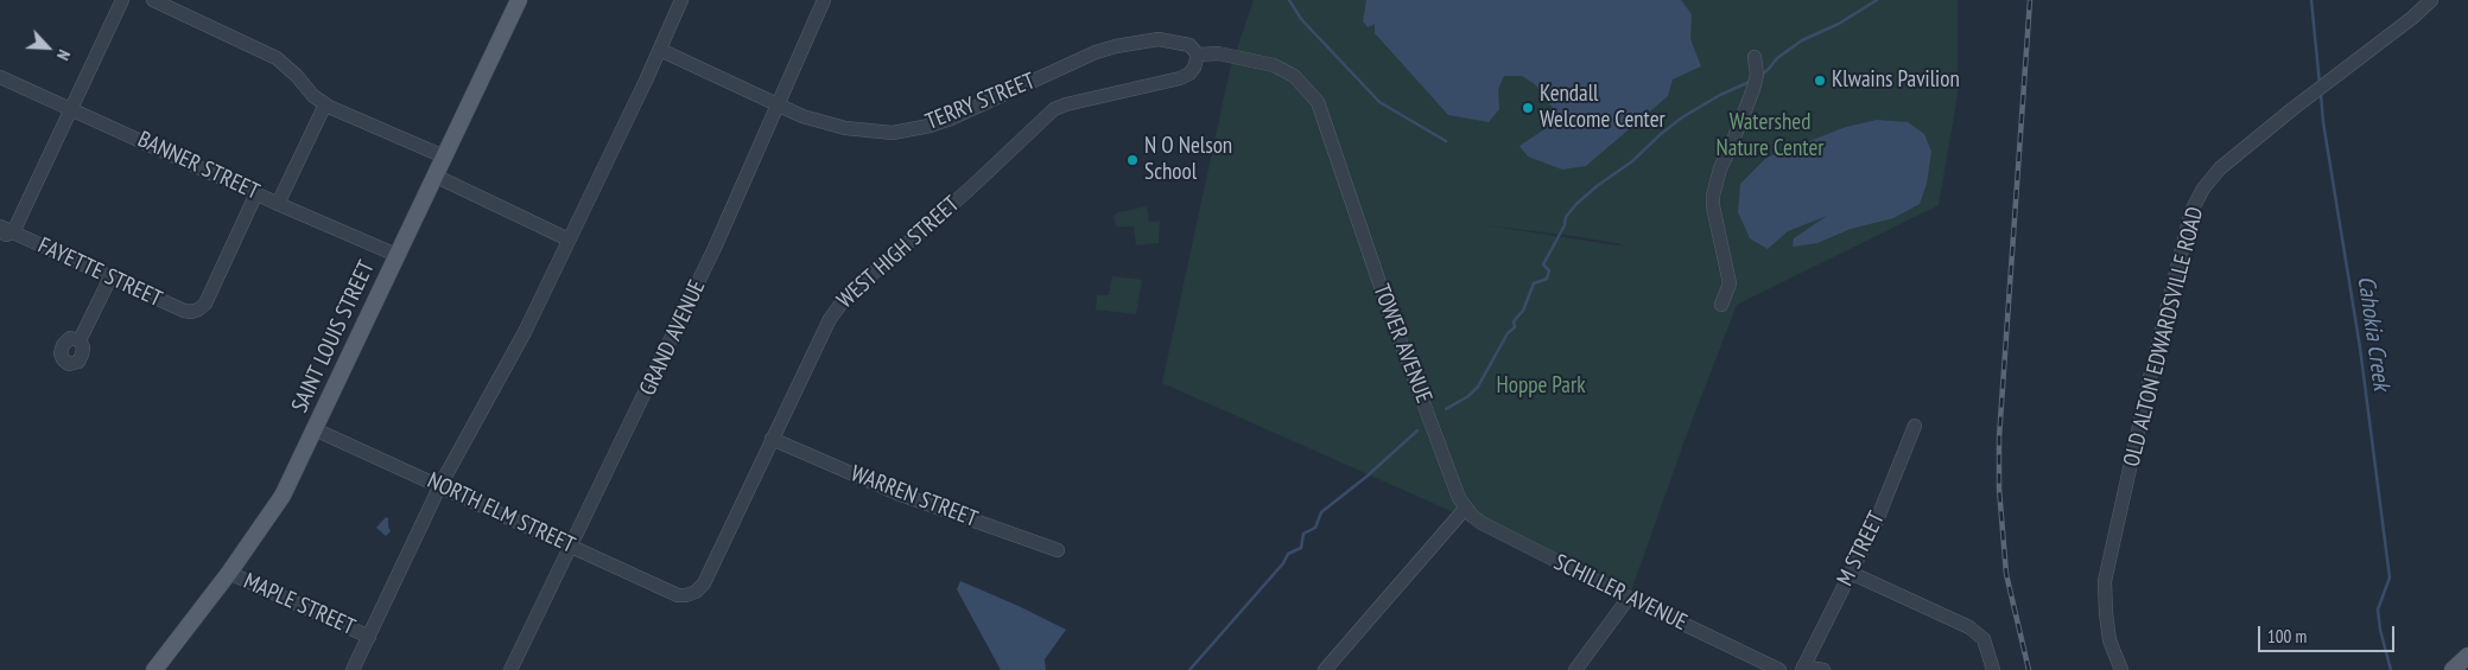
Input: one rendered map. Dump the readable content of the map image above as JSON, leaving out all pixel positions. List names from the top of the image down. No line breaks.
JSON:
{"streets":{"main road":["SAINT LOUIS STREET"],"street":["TERRY STREET","BANNER STREET","WEST HIGH STREET","FAYETTE STREET","OLD ALTON EDWARDSVILLE ROAD","GRAND AVENUE","TOWER AVENUE","WARREN STREET","NORTH ELM STREET","M STREET","SCHILLER AVENUE","MAPLE STREET"]},"crossings":[["TERRY STREET","WEST HIGH STREET"],["TERRY STREET","GRAND AVENUE"],["TERRY STREET","TOWER AVENUE"],["BANNER STREET","FAYETTE STREET"],["BANNER STREET","SAINT LOUIS STREET"],["WEST HIGH STREET","TOWER AVENUE"],["WEST HIGH STREET","WARREN STREET"],["WEST HIGH STREET","NORTH ELM STREET"],["SAINT LOUIS STREET","NORTH ELM STREET"],["SAINT LOUIS STREET","MAPLE STREET"],["GRAND AVENUE","NORTH ELM STREET"],["TOWER AVENUE","SCHILLER AVENUE"]],"water":["Cahokia Creek"],"parks":["Watershed Nature Center","Hoppe Park"],"places":["Klwains Pavilion","Kendall Welcome Center","N O Nelson School"],"scale_bar":"100 m","north":"bottom right"}
